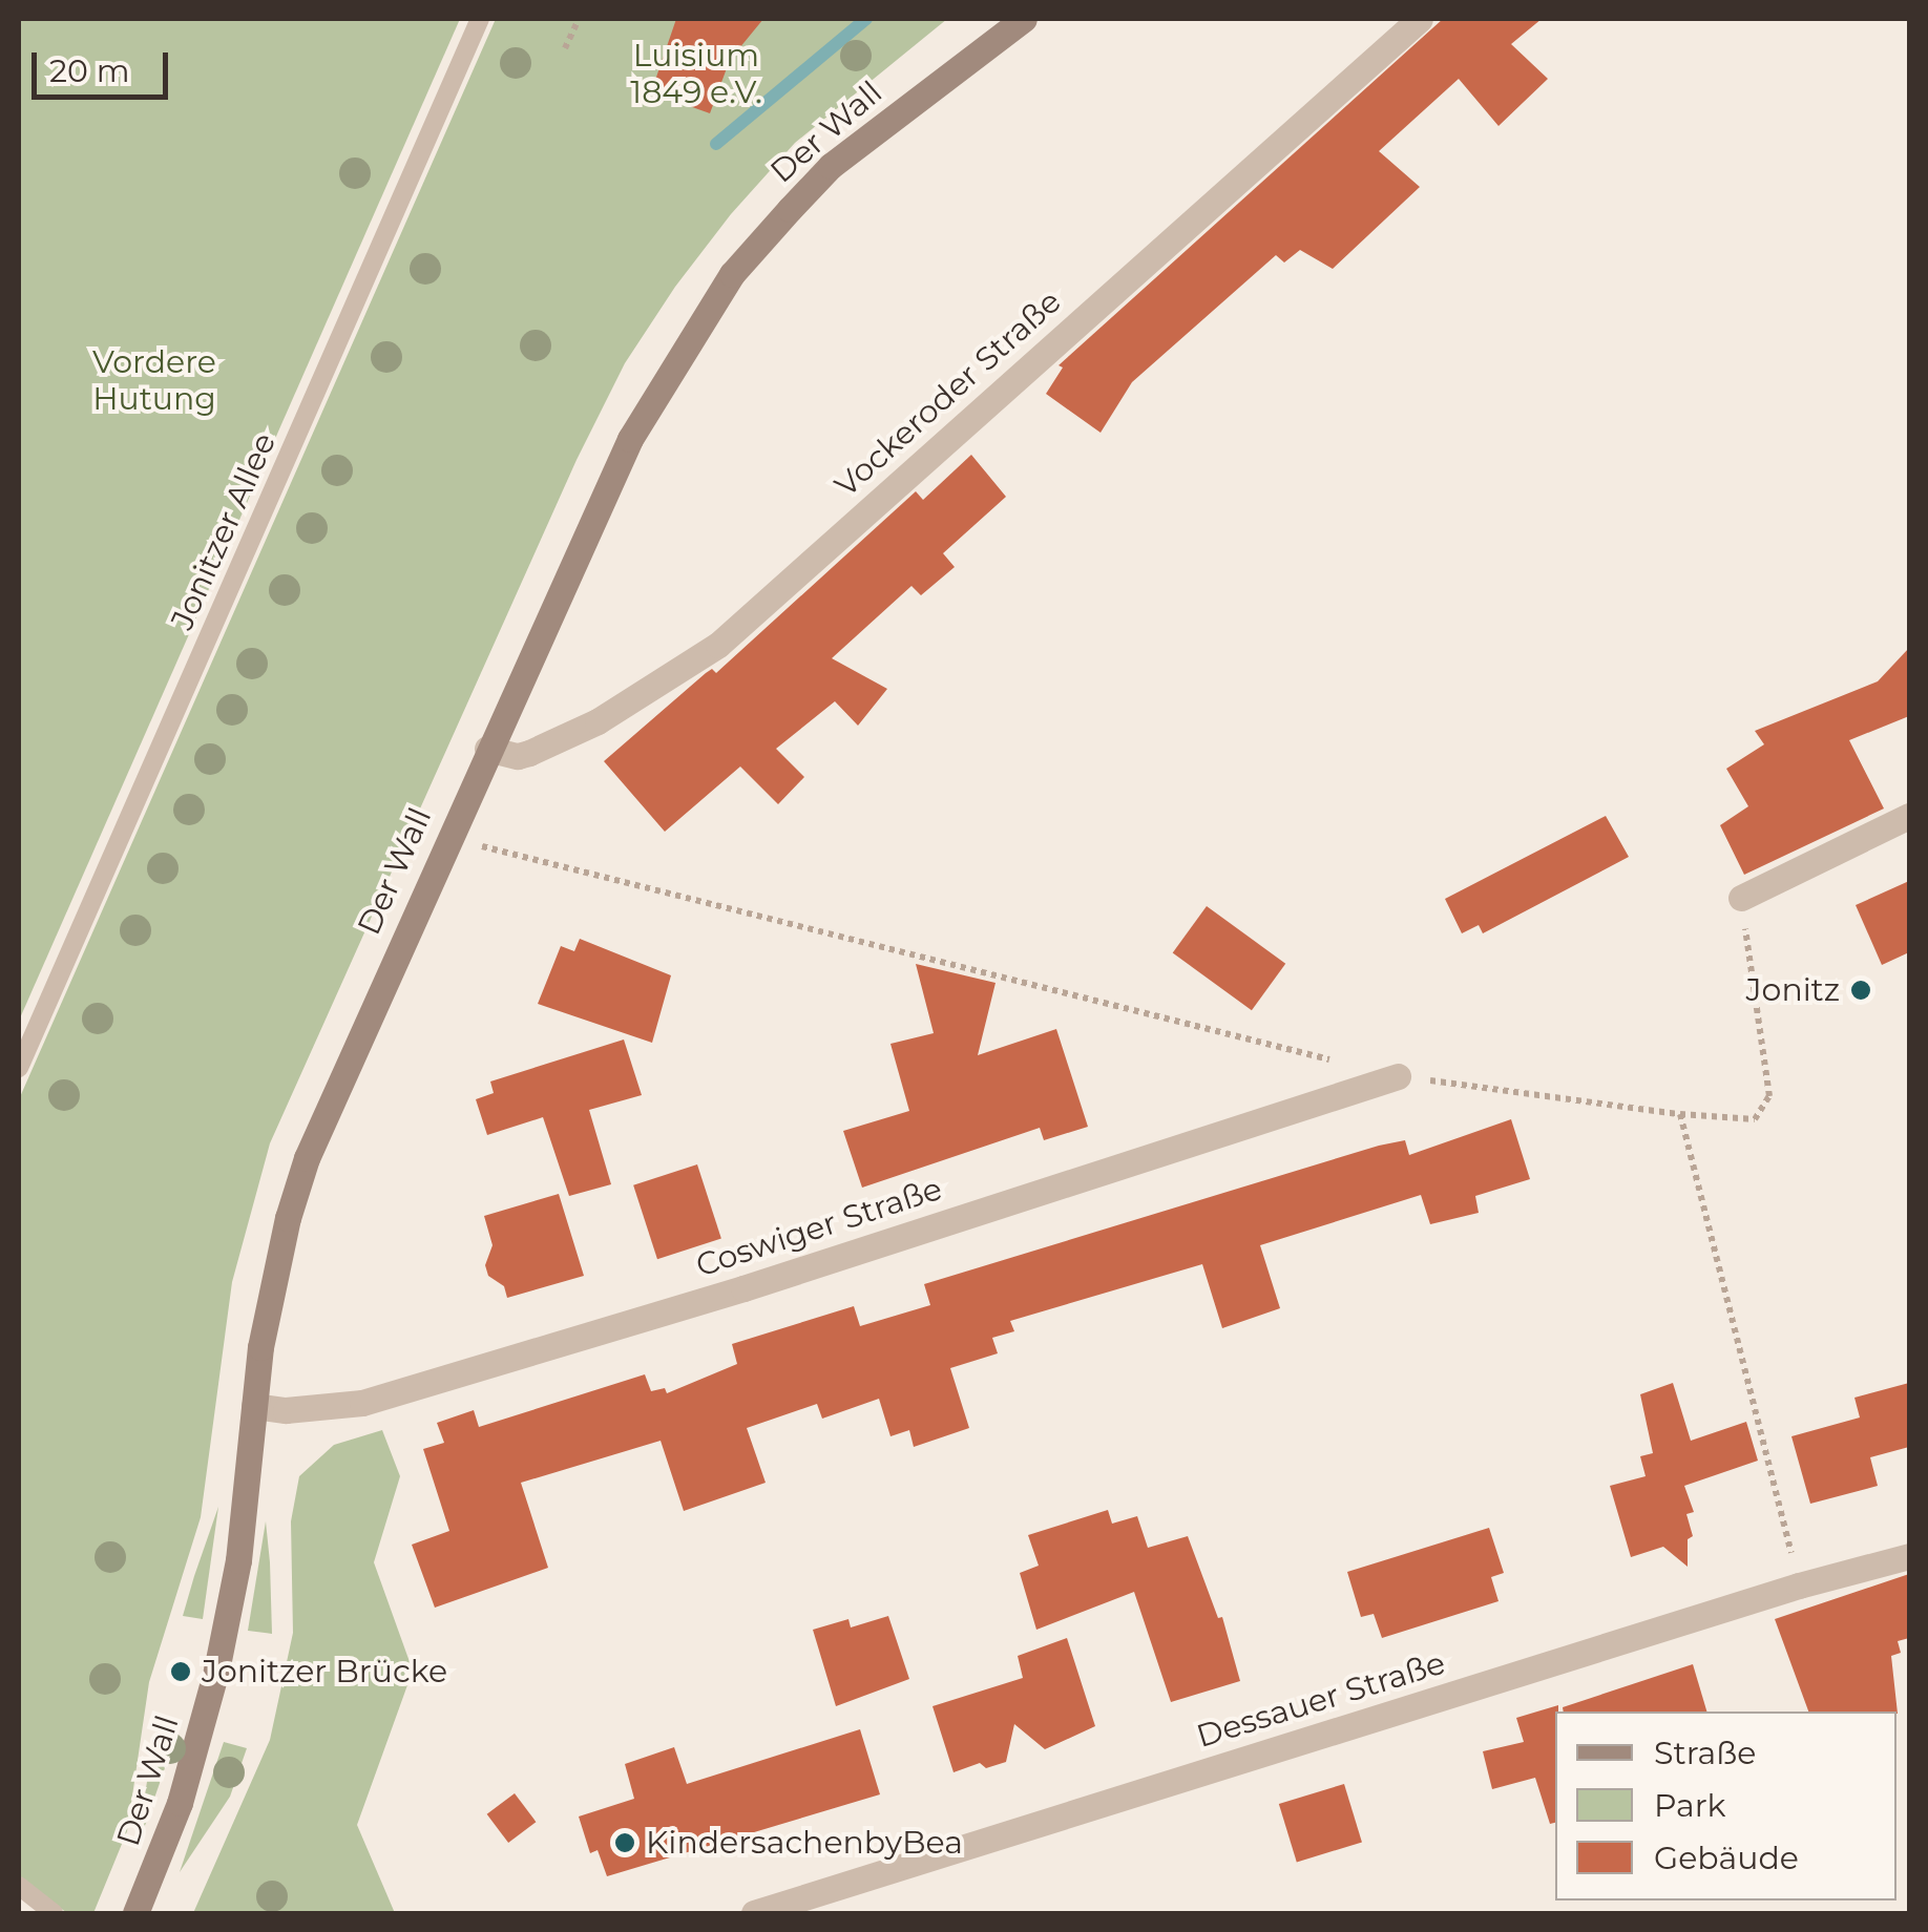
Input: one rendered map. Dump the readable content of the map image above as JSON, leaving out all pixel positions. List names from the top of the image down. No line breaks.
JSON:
{"streets":{"main road":["Der Wall"],"street":["Vockeroder Straße","Coswiger Straße","Dessauer Straße"],"lane":["Jonitzer Allee"]},"crossings":[["Der Wall","Vockeroder Straße"],["Der Wall","Coswiger Straße"]],"parks":["Luisium 1849 e.V.","Vordere Hutung"],"places":["Jonitz","Jonitzer Brücke","KindersachenbyBea"],"legend":["Straße","Park","Gebäude"],"scale_bar":"20 m"}
